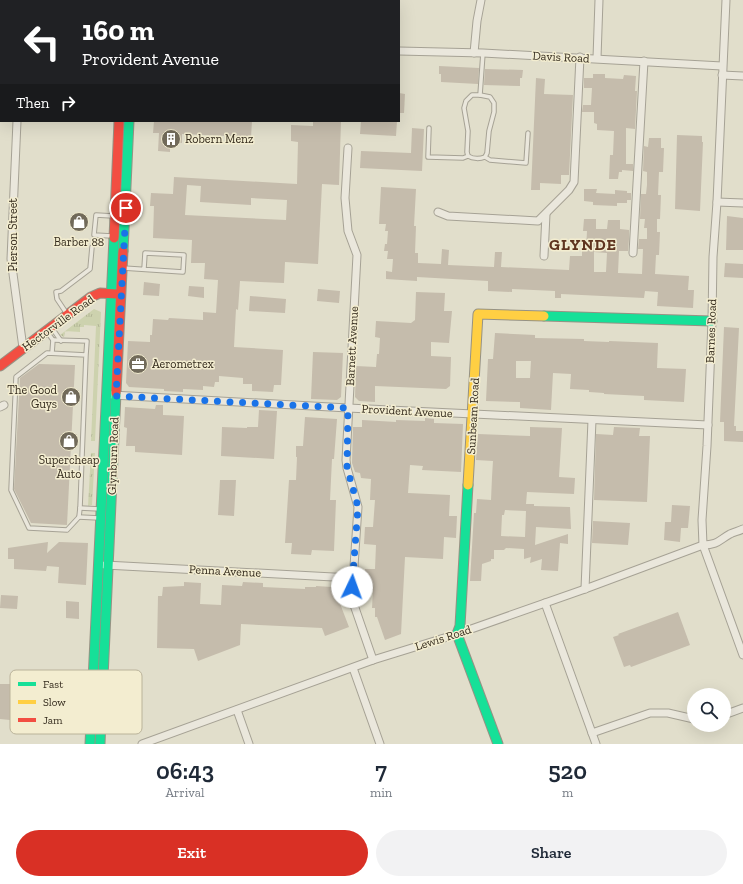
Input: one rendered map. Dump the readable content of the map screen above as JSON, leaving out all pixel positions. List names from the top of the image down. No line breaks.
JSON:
{"streets":{"main road":["Hectorville Road","Sunbeam Road","Glynburn Road"],"street":["Davis Road","Pierson Street","Barnes Road","Barnett Avenue","Provident Avenue","Penna Avenue","Lewis Road"]},"crossings":[["Davis Road","Barnes Road"],["Pierson Street","Hectorville Road"],["Hectorville Road","Glynburn Road"],["Barnes Road","Provident Avenue"],["Barnes Road","Sunbeam Road"],["Barnes Road","Lewis Road"],["Barnett Avenue","Provident Avenue"],["Barnett Avenue","Penna Avenue"],["Barnett Avenue","Lewis Road"],["Provident Avenue","Sunbeam Road"],["Provident Avenue","Glynburn Road"],["Sunbeam Road","Lewis Road"],["Glynburn Road","Penna Avenue"]],"districts":["GLYNDE"],"places":{"building":["Robern Menz"],"shop":["Barber 88","The Good Guys","Supercheap Auto"],"office":["Aerometrex"]},"legend":["Fast","Slow","Jam"],"page":{"turn":["160 m","Provident Avenue"],"then":"Then","eta":["06:43","Arrival","7","min","520","m"],"buttons":["Exit","Share"]}}
